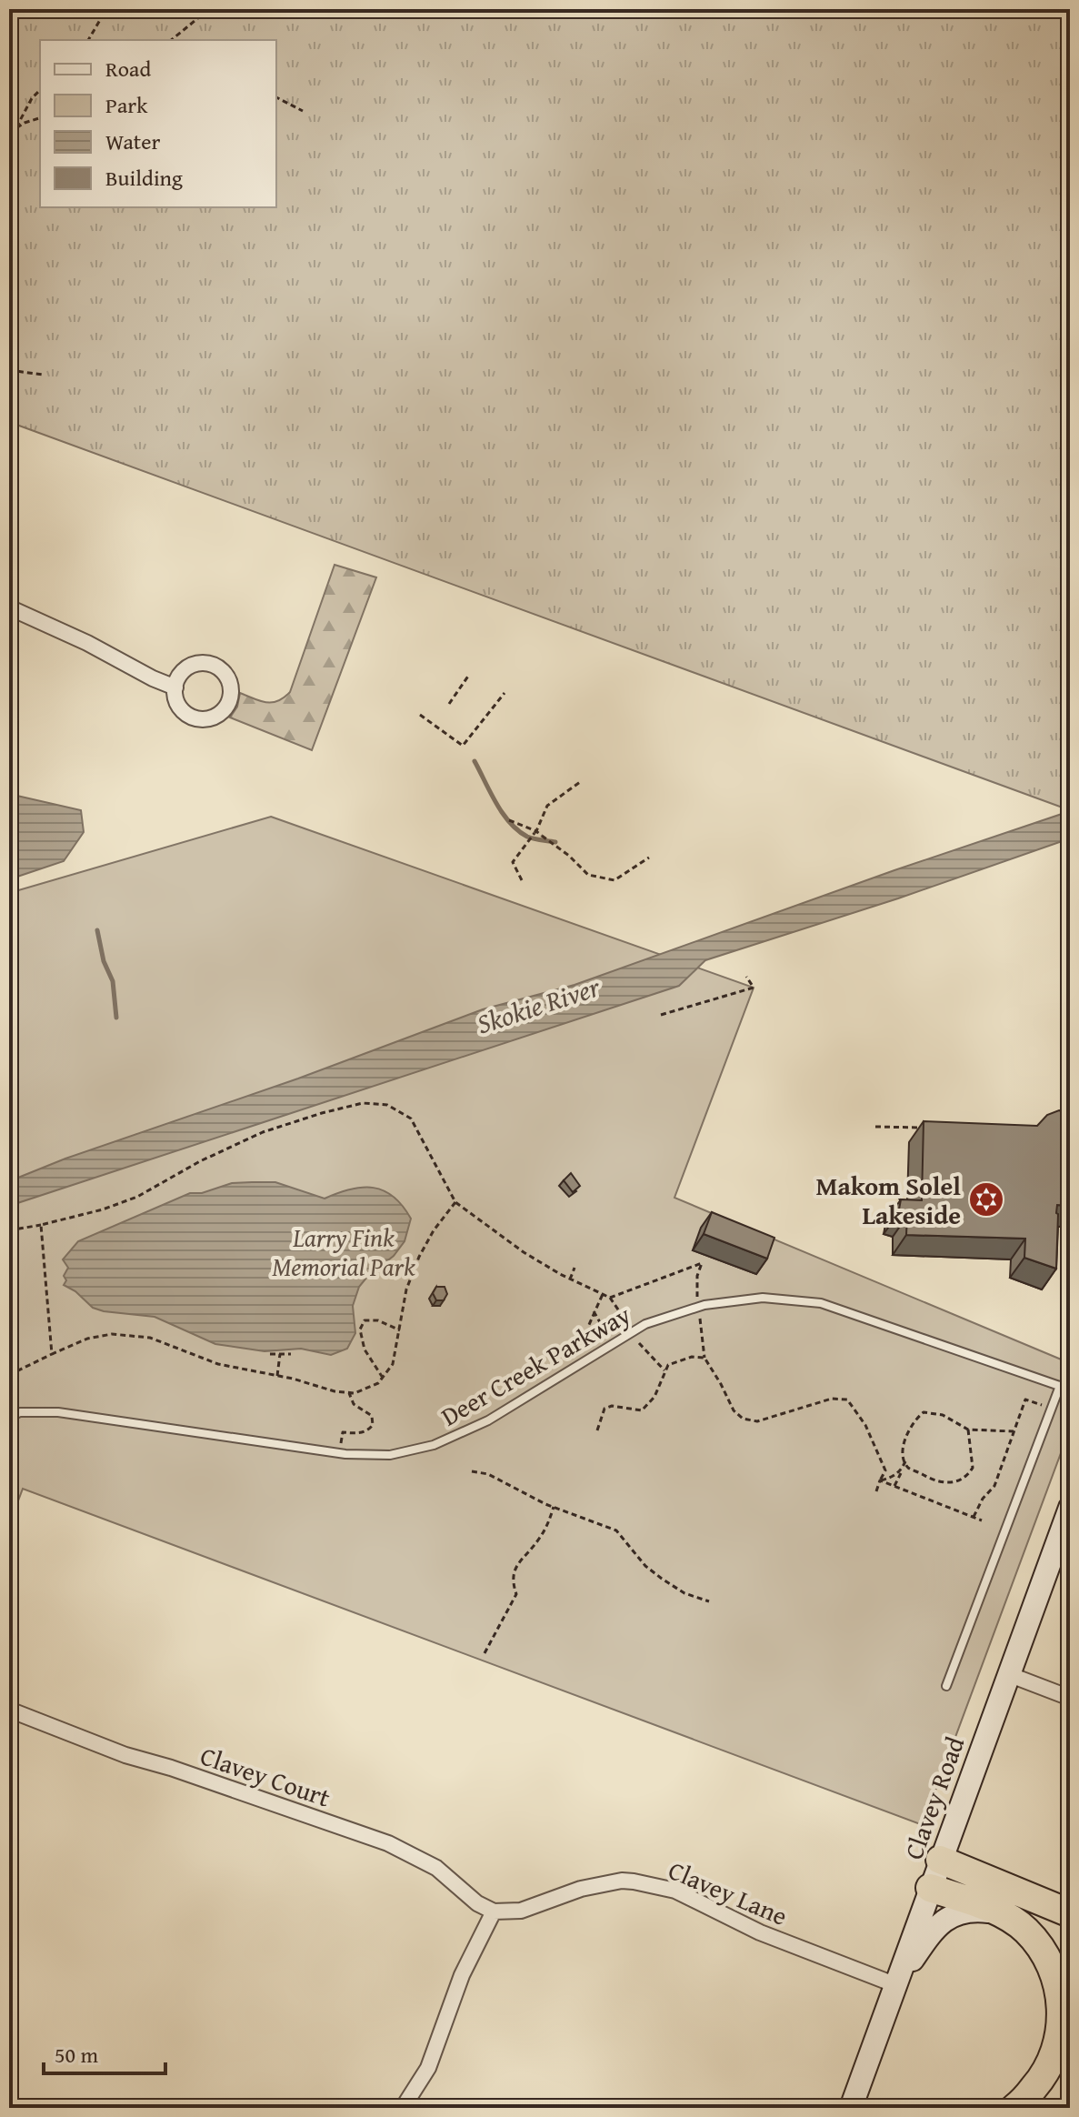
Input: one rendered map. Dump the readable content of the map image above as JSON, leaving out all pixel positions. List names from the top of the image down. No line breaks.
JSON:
{"streets":{"main road":["Clavey Road"],"street":["Clavey Court","Clavey Lane"],"lane":["Deer Creek Parkway"]},"crossings":[["Clavey Court","Clavey Lane"],["Clavey Road","Clavey Lane"]],"water":["Skokie River"],"parks":["Larry Fink Memorial Park"],"places":{"synagogue":["Makom Solel Lakeside"]},"legend":["Road","Park","Water","Building"],"scale_bar":"50 m"}
